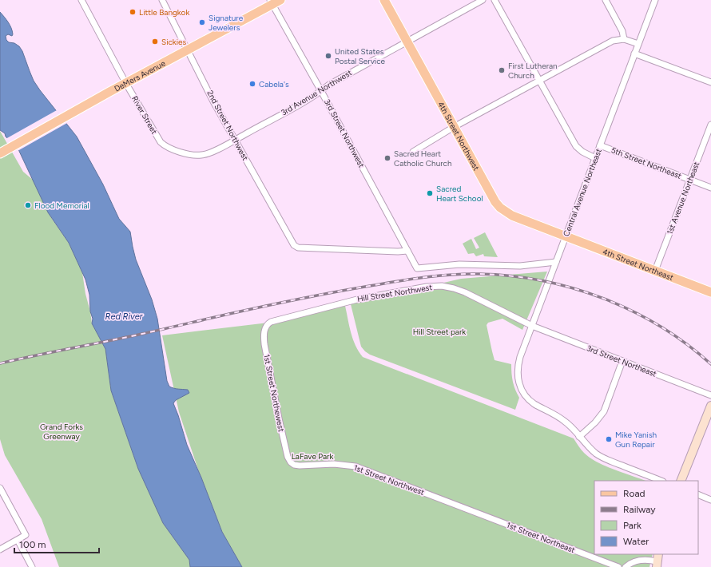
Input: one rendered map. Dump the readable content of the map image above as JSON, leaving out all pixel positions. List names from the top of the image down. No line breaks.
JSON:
{"streets":{"main road":["DeMers Avenue","4th Street Northwest","4th Street Northeast"],"street":["3rd Avenue Northwest","River Street","2nd Street Northwest","3rd Street Northwest","5th Street Northeast","Central Avenue Northeast","1st Avenue Northeast","Hill Street Northwest","3rd Street Northeast","1st Street Northewest","1st Street Northwest","1st Street Northeast"]},"crossings":[["DeMers Avenue","River Street"],["DeMers Avenue","2nd Street Northwest"],["DeMers Avenue","3rd Street Northwest"],["3rd Avenue Northwest","River Street"],["3rd Avenue Northwest","2nd Street Northwest"],["3rd Avenue Northwest","3rd Street Northwest"],["3rd Avenue Northwest","4th Street Northwest"],["River Street","2nd Street Northwest"],["2nd Street Northwest","3rd Street Northwest"],["3rd Street Northwest","Central Avenue Northeast"],["4th Street Northwest","Central Avenue Northeast"],["4th Street Northwest","4th Street Northeast"],["5th Street Northeast","Central Avenue Northeast"],["5th Street Northeast","1st Avenue Northeast"],["Central Avenue Northeast","4th Street Northeast"],["Central Avenue Northeast","Hill Street Northwest"],["Central Avenue Northeast","3rd Street Northeast"],["1st Avenue Northeast","4th Street Northeast"],["Hill Street Northwest","3rd Street Northeast"],["Hill Street Northwest","1st Street Northewest"],["1st Street Northewest","1st Street Northwest"],["1st Street Northwest","1st Street Northeast"]],"water":["Red River"],"parks":["Hill Street park","Grand Forks Greenway","LaFave Park"],"places":["Little Bangkok","Signature Jewelers","Sickies","United States Postal Service","First Lutheran Church","Cabela's","Sacred Heart Catholic Church","Sacred Heart School","Flood Memorial","Mike Yanish Gun Repair"],"legend":["Road","Railway","Park","Water"],"scale_bar":"100 m"}
